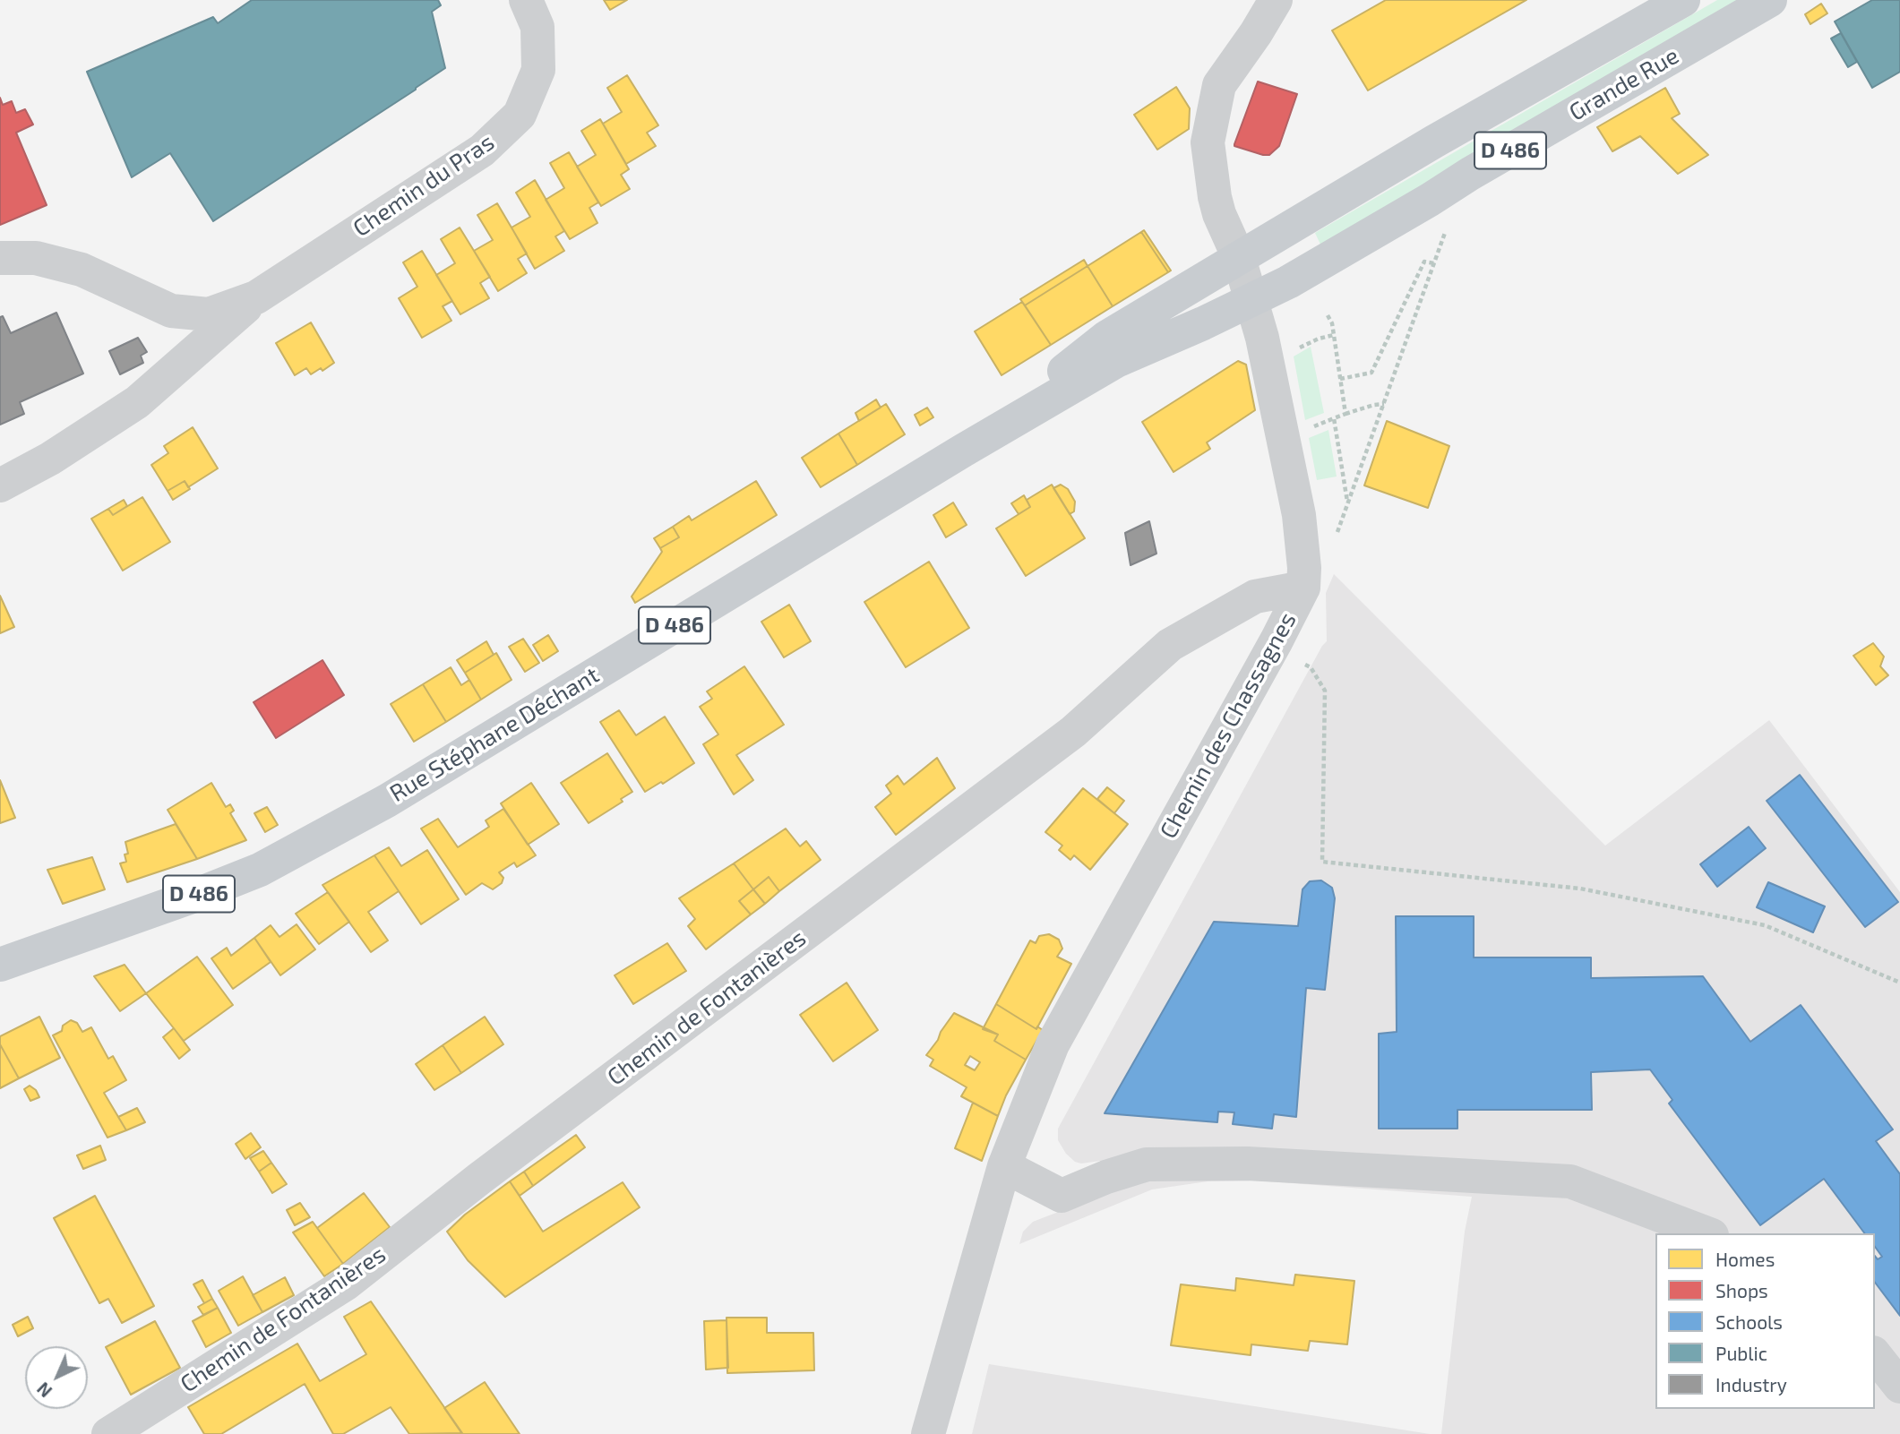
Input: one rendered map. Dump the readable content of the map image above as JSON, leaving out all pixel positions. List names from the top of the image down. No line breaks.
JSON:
{"streets":{"main road":["Grande Rue","D 486","Rue Stéphane Déchant"],"street":["Chemin du Pras","Chemin des Chassagnes","Chemin de Fontanières"]},"crossings":[["Grande Rue","Chemin des Chassagnes"],["Grande Rue","Rue Stéphane Déchant"],["Chemin des Chassagnes","Rue Stéphane Déchant"],["Chemin des Chassagnes","Chemin de Fontanières"]],"legend":["Homes","Shops","Schools","Public","Industry"],"north":"bottom left"}
